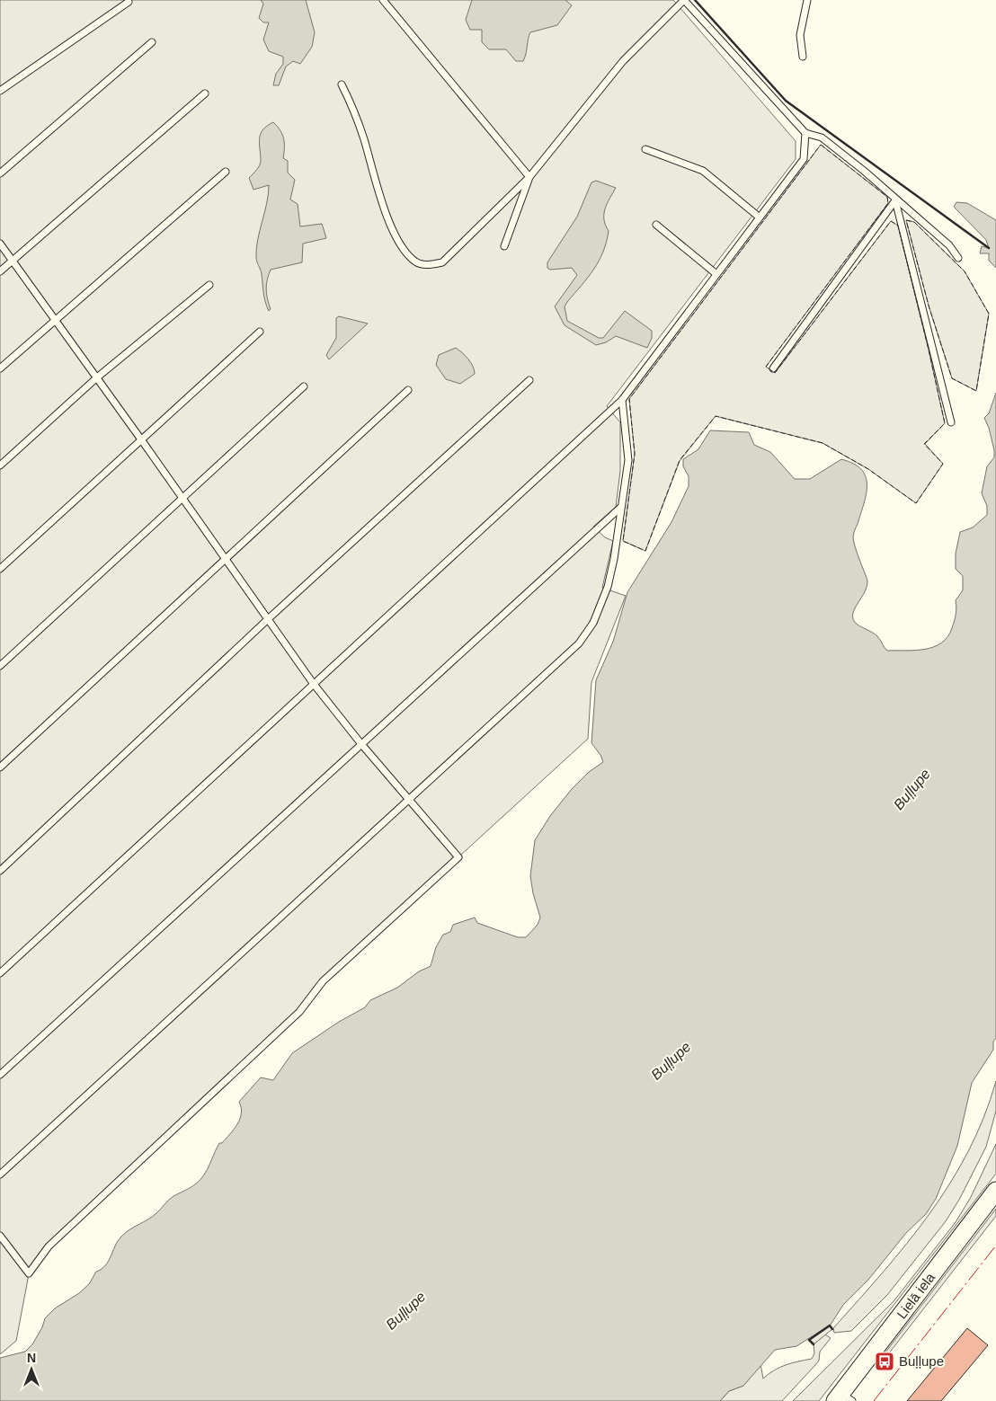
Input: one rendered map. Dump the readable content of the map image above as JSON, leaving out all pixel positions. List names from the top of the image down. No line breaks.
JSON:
{"streets":{"main road":["Lielā iela"]},"water":["Buļļupe"],"places":{"bus stop":["Buļļupe"]},"north":"top"}
